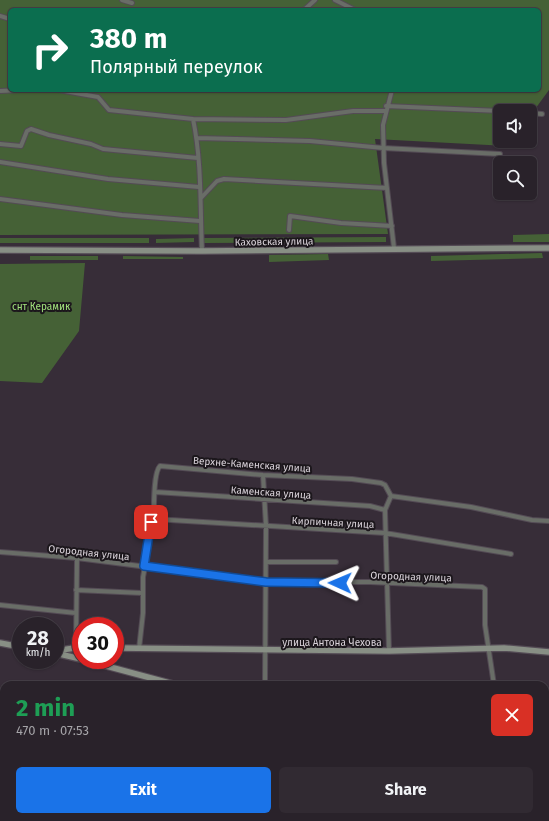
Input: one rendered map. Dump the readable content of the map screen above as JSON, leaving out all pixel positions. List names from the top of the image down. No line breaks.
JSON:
{"streets":{"street":["Каховская улица","Верхне-Каменская улица","Каменская улица","Кирпичная улица","Огородная улица","улица Антона Чехова"]},"crossings":[["Верхне-Каменская улица","Каменская улица"],["Верхне-Каменская улица","Кирпичная улица"],["Верхне-Каменская улица","Огородная улица"],["Верхне-Каменская улица","улица Антона Чехова"],["Огородная улица","улица Антона Чехова"]],"parks":["снт Керамик"],"page":{"turn":["380 m","Полярный переулок"],"speed":"28 km/h","limit":"30","heading":["2 min","470 m · 07:53"],"buttons":["Exit","Share"]}}
